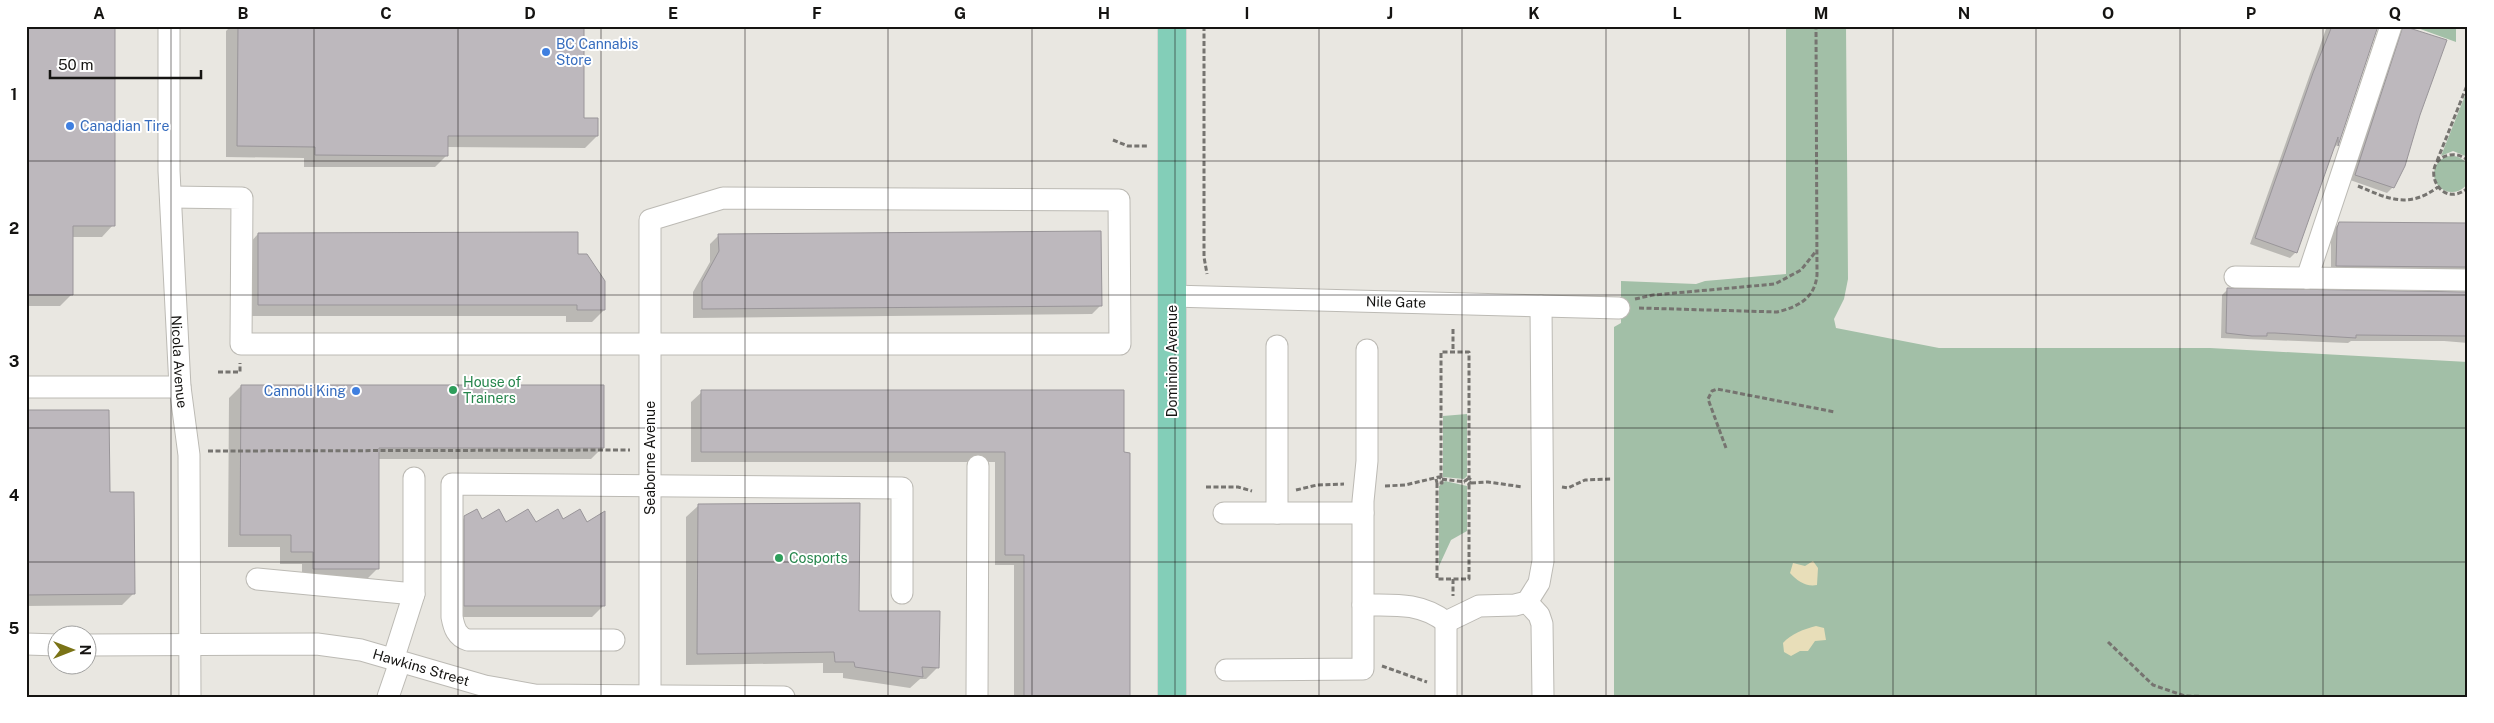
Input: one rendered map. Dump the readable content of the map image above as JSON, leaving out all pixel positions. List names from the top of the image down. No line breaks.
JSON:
{"streets":{"main road":["Dominion Avenue"],"street":["Nile Gate","Nicola Avenue","Seaborne Avenue","Hawkins Street"]},"crossings":[["Nile Gate","Dominion Avenue"],["Nicola Avenue","Hawkins Street"],["Seaborne Avenue","Hawkins Street"]],"places":["BC Cannabis Store","Canadian Tire","House of Trainers","Cannoli King","Cosports"],"scale_bar":"50 m","north":"right","grid":{"columns":["A","B","C","D","E","F","G","H","I","J","K","L","M","N","O","P","Q"],"rows":["1","2","3","4","5"]}}
